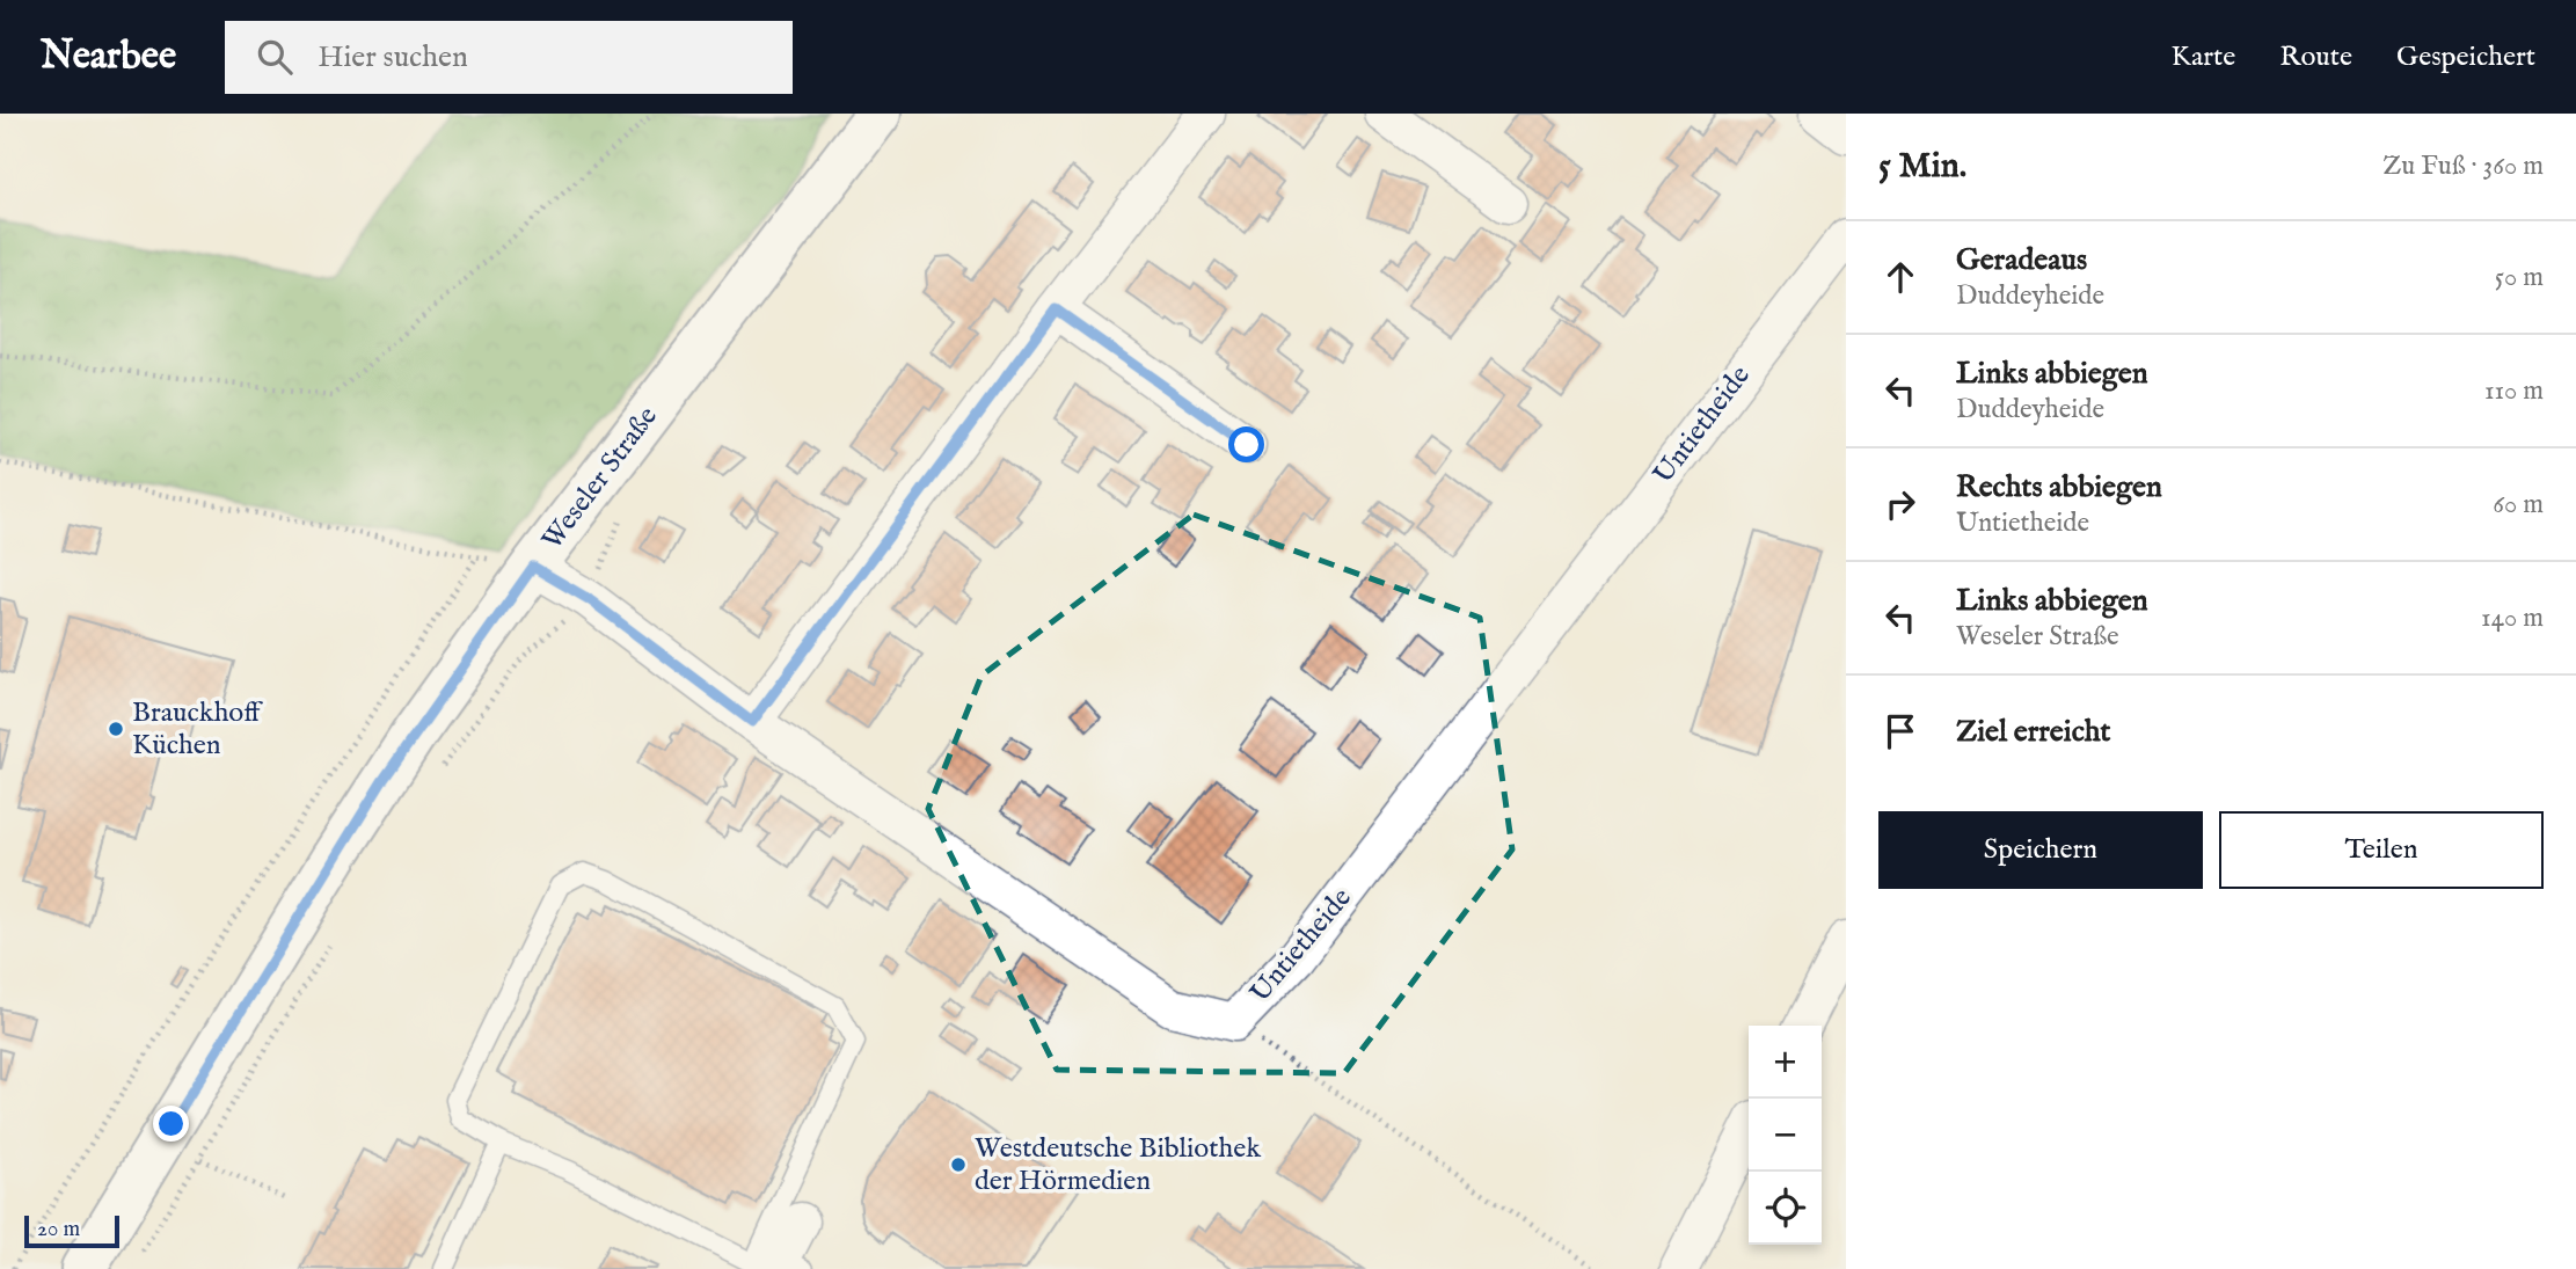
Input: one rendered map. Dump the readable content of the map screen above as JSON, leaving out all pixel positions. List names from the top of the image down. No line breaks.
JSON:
{"streets":{"main road":["Weseler Straße"],"street":["Untietheide"]},"crossings":[["Untietheide","Weseler Straße"]],"places":["Brauckhoff Küchen","Westdeutsche Bibliothek der Hörmedien"],"scale_bar":"20 m","page":{"header":"Nearbee","search":"Hier suchen","nav":["Karte","Route","Gespeichert"],"heading":["5 Min.","Zu Fuß · 360 m"],"list":[["Geradeaus","Duddeyheide","50 m"],["Links abbiegen","Duddeyheide","110 m"],["Rechts abbiegen","Untietheide","60 m"],["Links abbiegen","Weseler Straße","140 m"],"Ziel erreicht"],"buttons":["Speichern","Teilen"],"map_buttons":["+","−"],"scale":"20 m"}}
